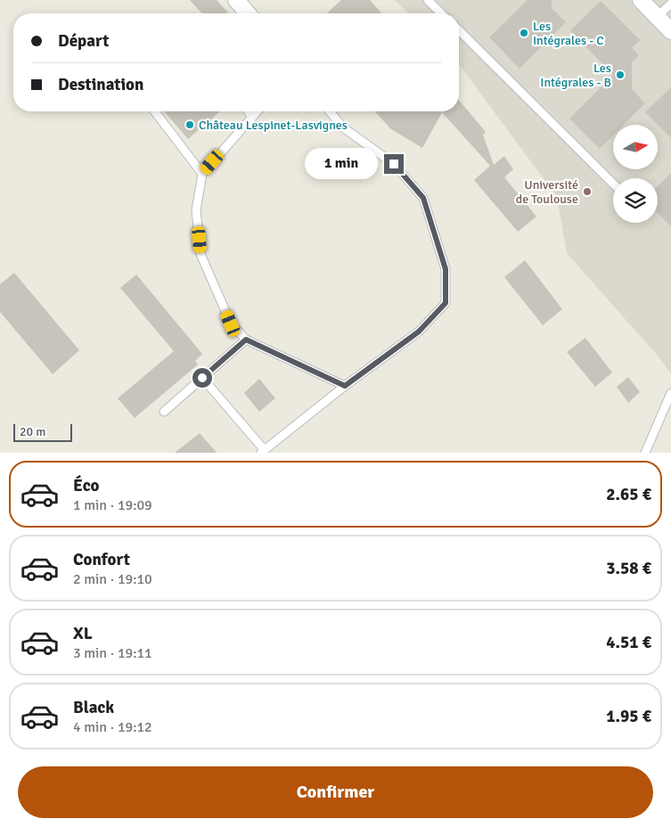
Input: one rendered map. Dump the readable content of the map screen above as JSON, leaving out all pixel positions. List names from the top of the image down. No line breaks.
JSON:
{"places":["Les Intégrales - C","Les Intégrales - B","Château Lespinet-Lasvignes","Université de Toulouse"],"scale_bar":"20 m","north":"right","page":{"banner":["Départ","Destination"],"bubble":"1 min","scale":"20 m","list":[{"name":"Éco","note":"1 min · 19:09","value":"2.65 €"},{"name":"Confort","note":"2 min · 19:10","value":"3.58 €"},{"name":"XL","note":"3 min · 19:11","value":"4.51 €"},{"name":"Black","note":"4 min · 19:12","value":"1.95 €"}],"buttons":"Confirmer"}}
